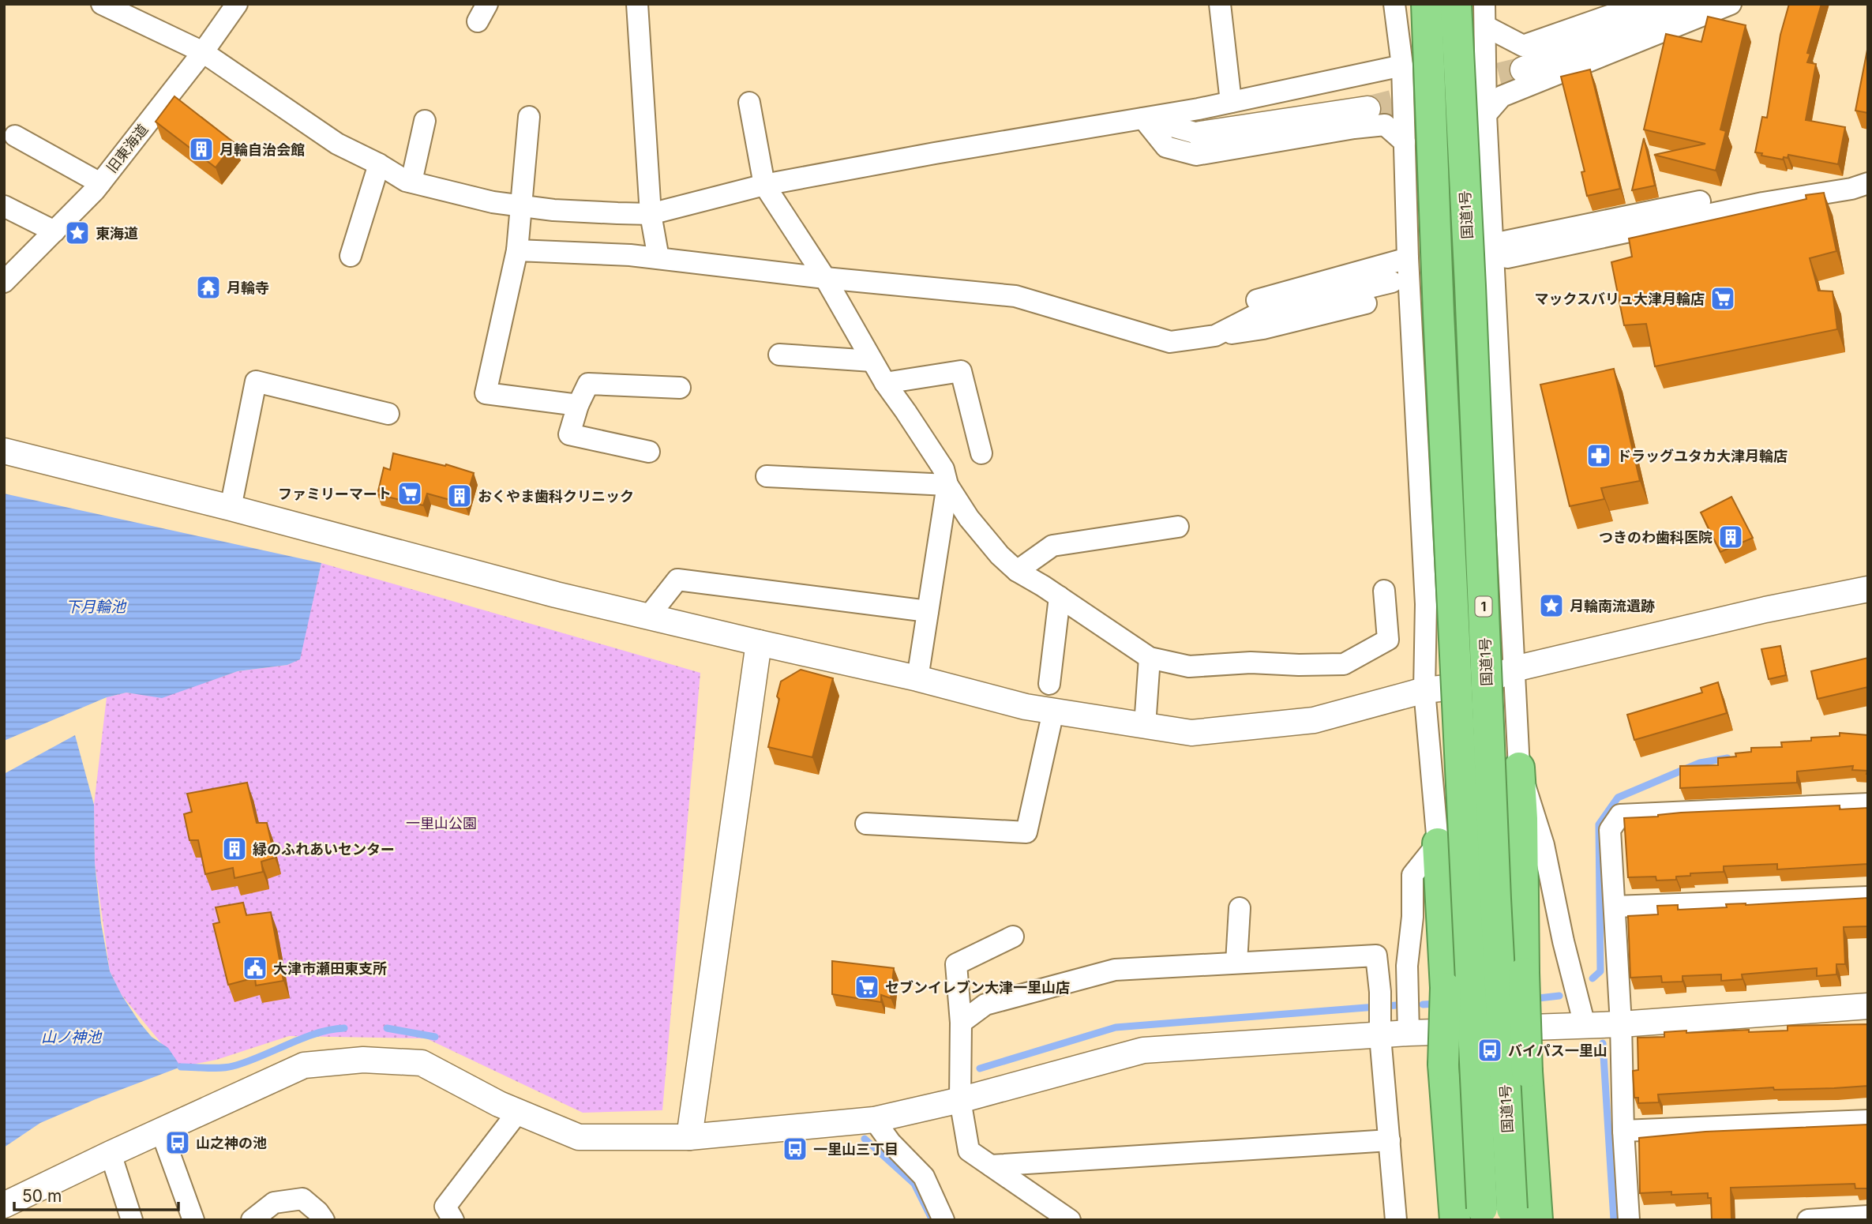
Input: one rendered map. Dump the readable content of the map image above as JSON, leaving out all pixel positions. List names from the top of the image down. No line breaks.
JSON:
{"streets":{"highway":["国道1号","1"],"street":["旧東海道"]},"water":["下月輪池","山ノ神池"],"parks":["一里山公園"],"places":{"building":["月輪自治会館","おくやま歯科クリニック","つきのわ歯科医院","緑のふれあいセンター"],"place":["東海道","月輪南流遺跡"],"temple":["月輪寺"],"supermarket":["マックスバリュ大津月輪店","ファミリーマート","セブンイレブン大津一里山店"],"pharmacy":["ドラッグユタカ大津月輪店"],"public building":["大津市瀬田東支所"],"bus stop":["バイパス一里山","山之神の池","一里山三丁目"]},"scale_bar":"50 m"}
